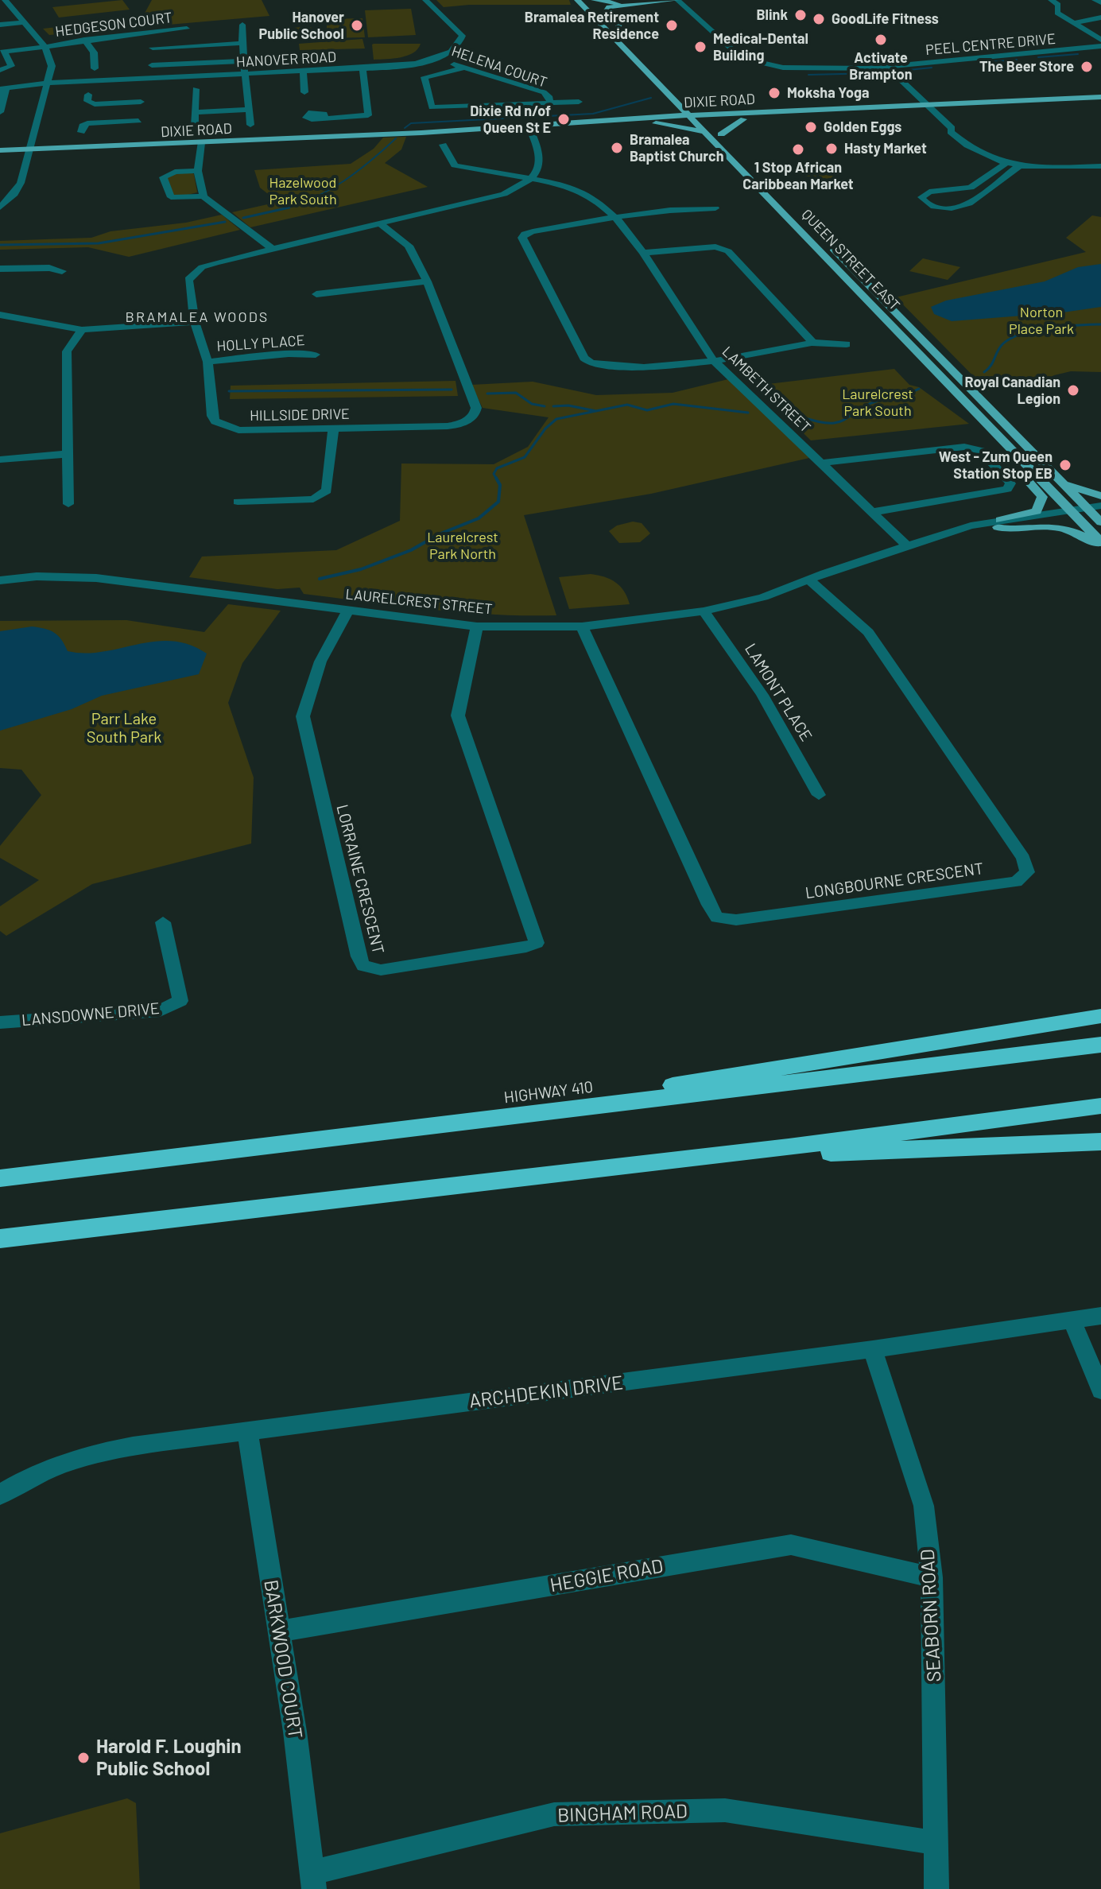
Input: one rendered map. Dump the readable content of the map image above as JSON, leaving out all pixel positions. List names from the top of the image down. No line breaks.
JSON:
{"streets":{"highway":["HIGHWAY 410"],"main road":["DIXIE ROAD","QUEEN STREET EAST"],"street":["HEDGESON COURT","PEEL CENTRE DRIVE","HANOVER ROAD","HELENA COURT","HOLLY PLACE","LAMBETH STREET","HILLSIDE DRIVE","LAURELCREST STREET","LAMONT PLACE","LORRAINE CRESCENT","LONGBOURNE CRESCENT","LANSDOWNE DRIVE","ARCHDEKIN DRIVE","HEGGIE ROAD","SEABORN ROAD","BARKWOOD COURT","BINGHAM ROAD"]},"crossings":[["HANOVER ROAD","HELENA COURT"],["DIXIE ROAD","QUEEN STREET EAST"],["QUEEN STREET EAST","LAURELCREST STREET"],["HOLLY PLACE","HILLSIDE DRIVE"],["LAMBETH STREET","HILLSIDE DRIVE"],["LAMBETH STREET","LAURELCREST STREET"],["LAURELCREST STREET","LAMONT PLACE"],["LAURELCREST STREET","LORRAINE CRESCENT"],["LAURELCREST STREET","LONGBOURNE CRESCENT"],["ARCHDEKIN DRIVE","SEABORN ROAD"],["ARCHDEKIN DRIVE","BARKWOOD COURT"],["HEGGIE ROAD","SEABORN ROAD"],["HEGGIE ROAD","BARKWOOD COURT"],["SEABORN ROAD","BINGHAM ROAD"],["BARKWOOD COURT","BINGHAM ROAD"]],"districts":["BRAMALEA WOODS"],"parks":["Hazelwood Park South","Norton Place Park","Laurelcrest Park South","Laurelcrest Park North","Parr Lake South Park"],"places":["Blink","GoodLife Fitness","Hanover Public School","Bramalea Retirement Residence","Activate Brampton","Medical-Dental Building","The Beer Store","Moksha Yoga","Dixie Rd n/of Queen St E","Golden Eggs","Bramalea Baptist Church","Hasty Market","1 Stop African Caribbean Market","Royal Canadian Legion","West - Zum Queen Station Stop EB","Harold F. Loughin Public School"]}
